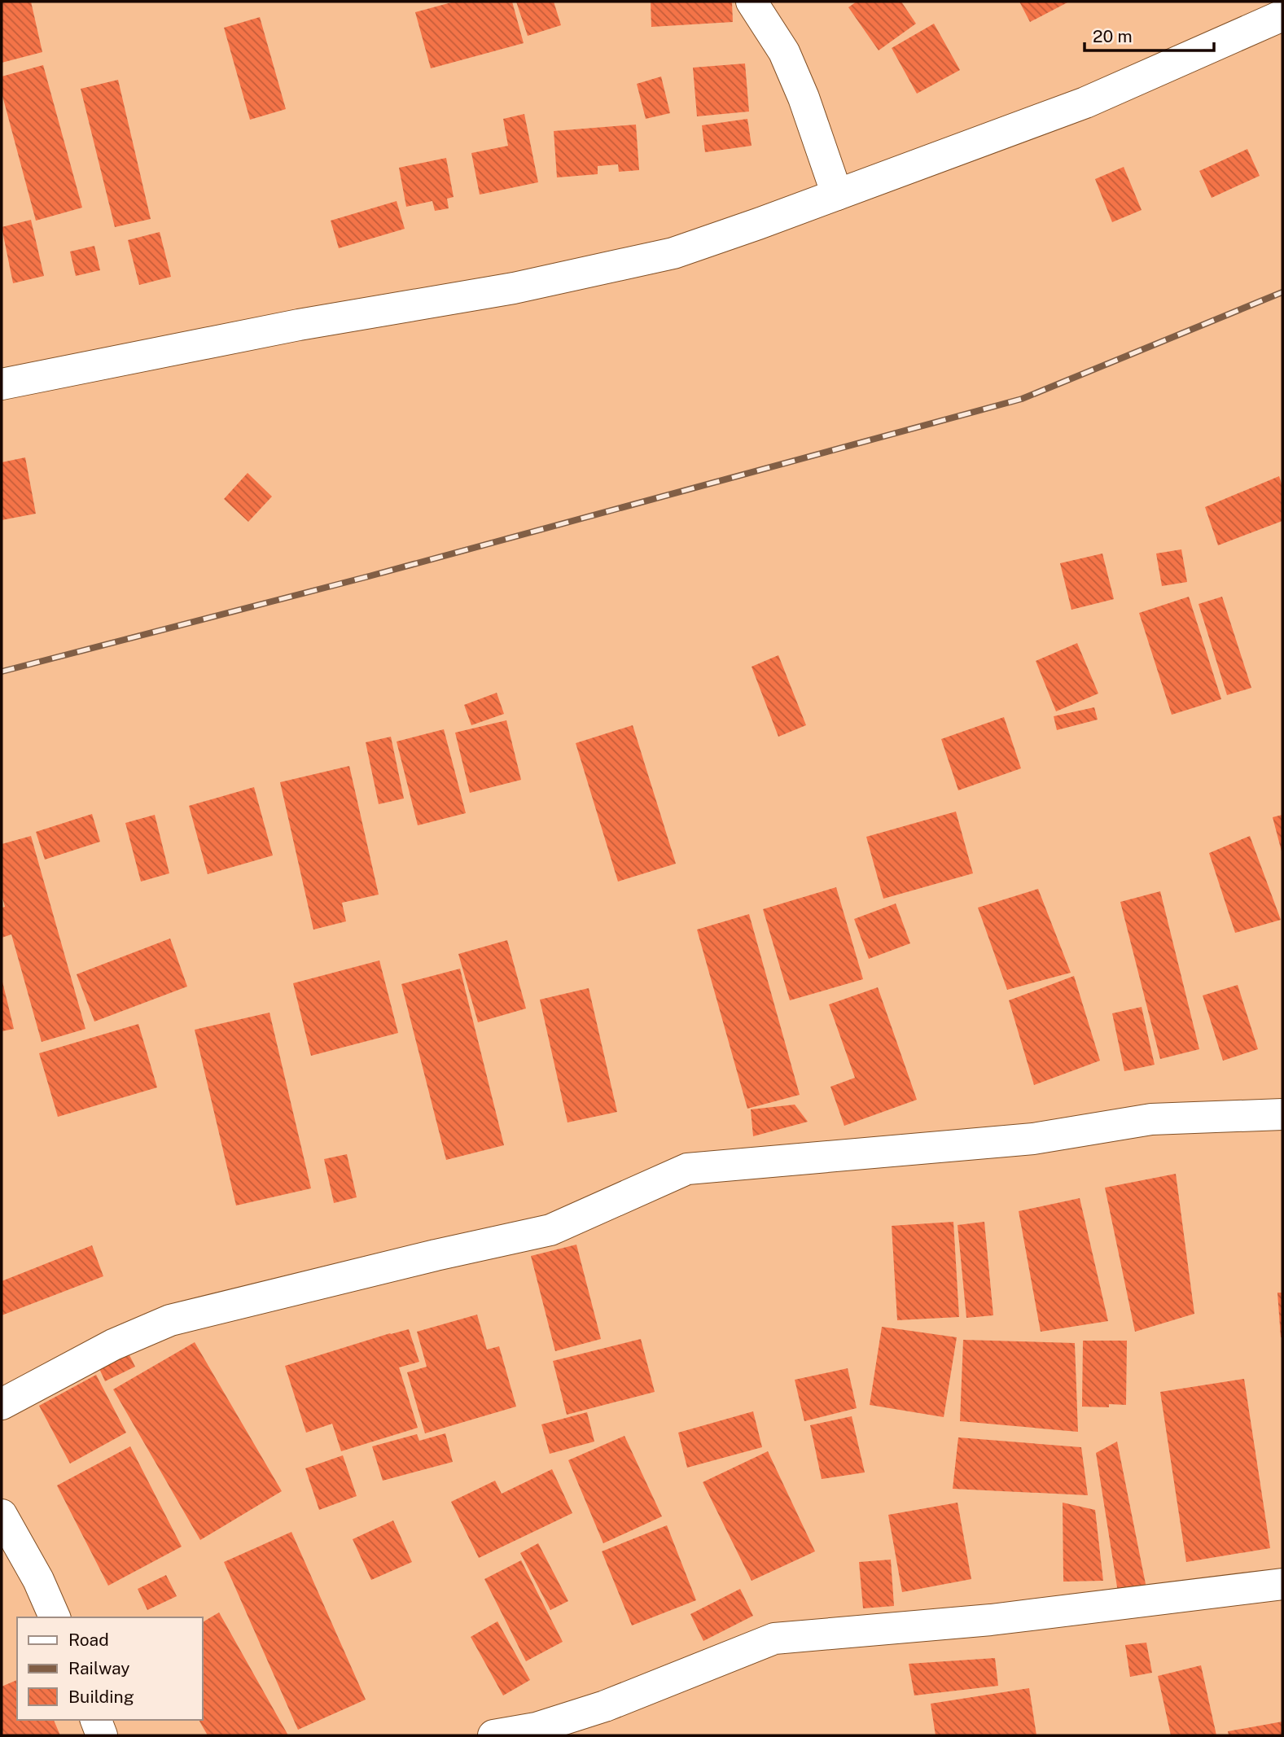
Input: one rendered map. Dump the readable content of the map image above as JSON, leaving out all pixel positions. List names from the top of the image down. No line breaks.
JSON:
{"legend":["Road","Railway","Building"],"scale_bar":"20 m"}
